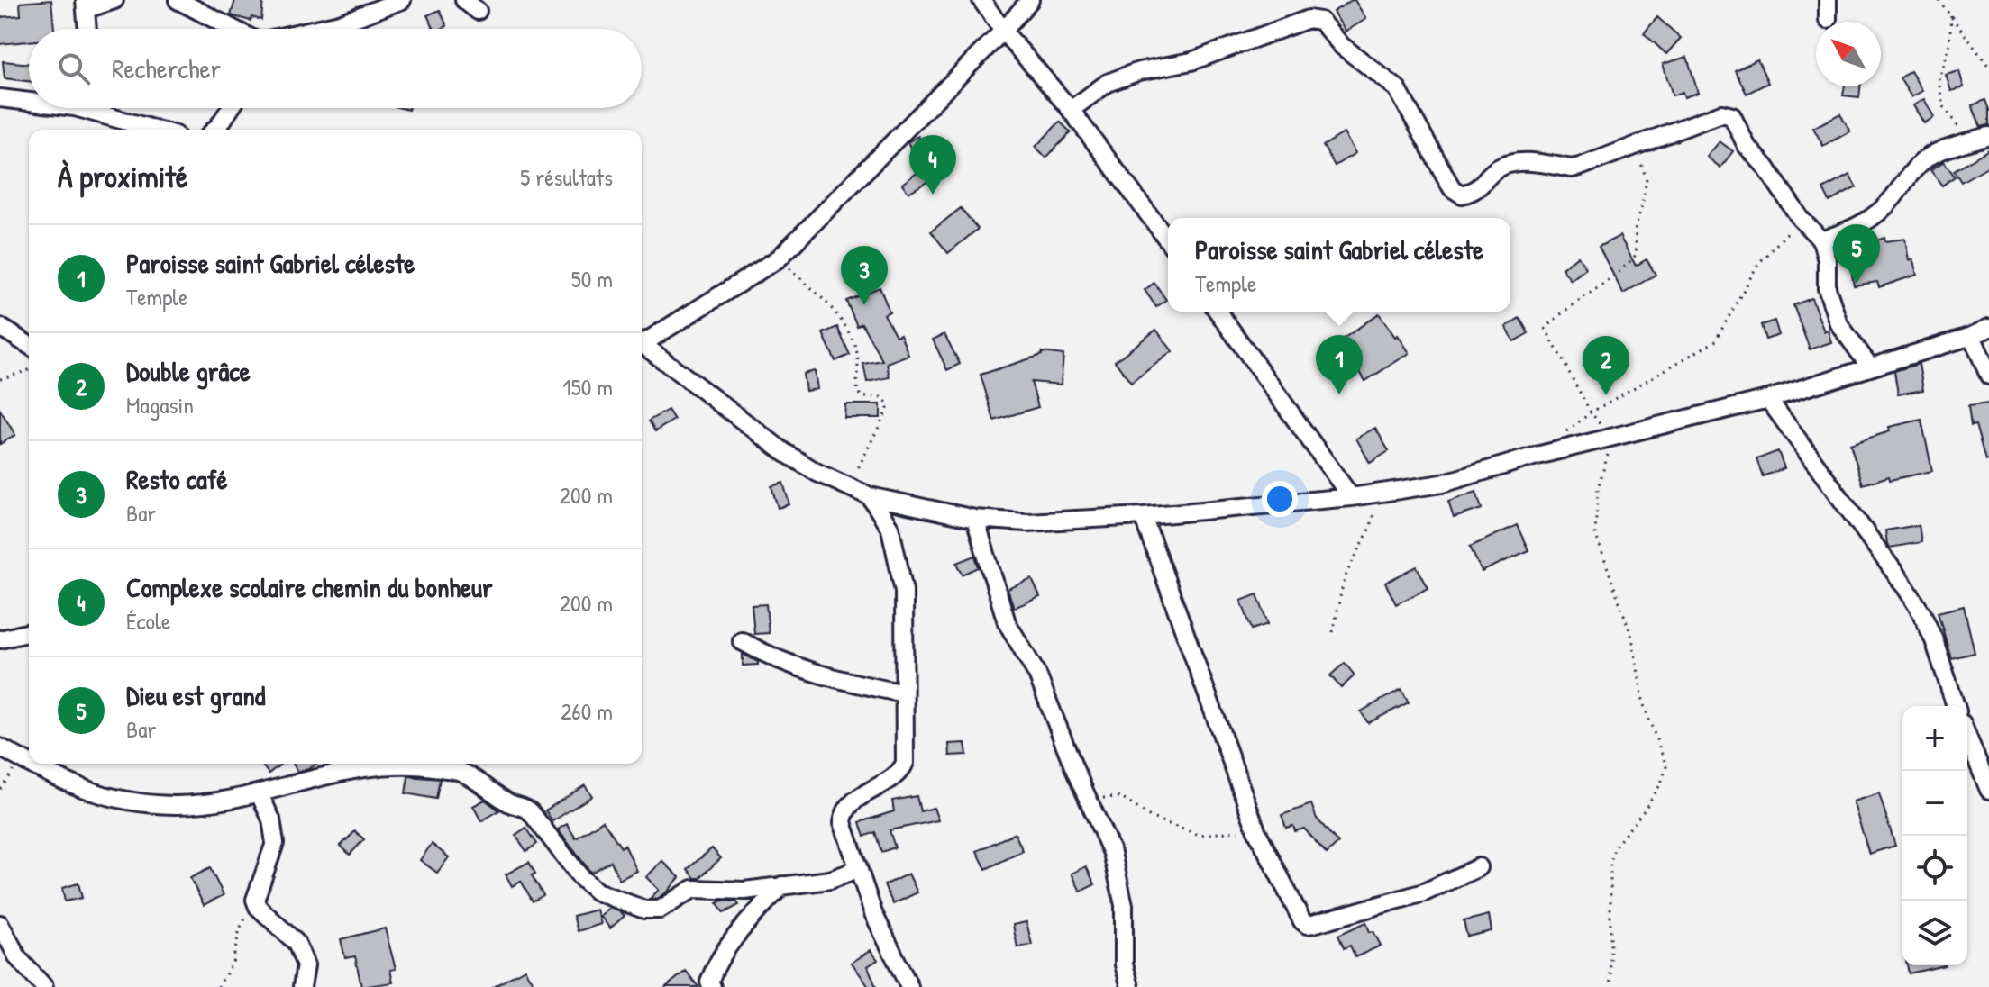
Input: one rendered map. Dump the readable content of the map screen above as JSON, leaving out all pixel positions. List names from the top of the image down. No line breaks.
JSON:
{"north":"top left","page":{"search":"Rechercher","heading":["À proximité","5 résultats"],"pins":["4","5","3","1","2"],"popup":["Paroisse saint Gabriel céleste","Temple"],"list":[{"mark":"1","name":"Paroisse saint Gabriel céleste","note":"Temple","value":"50 m"},{"mark":"2","name":"Double grâce","note":"Magasin","value":"150 m"},{"mark":"3","name":"Resto café","note":"Bar","value":"200 m"},{"mark":"4","name":"Complexe scolaire chemin du bonheur","note":"École","value":"200 m"},{"mark":"5","name":"Dieu est grand","note":"Bar","value":"260 m"}],"map_buttons":["+","−"]}}
